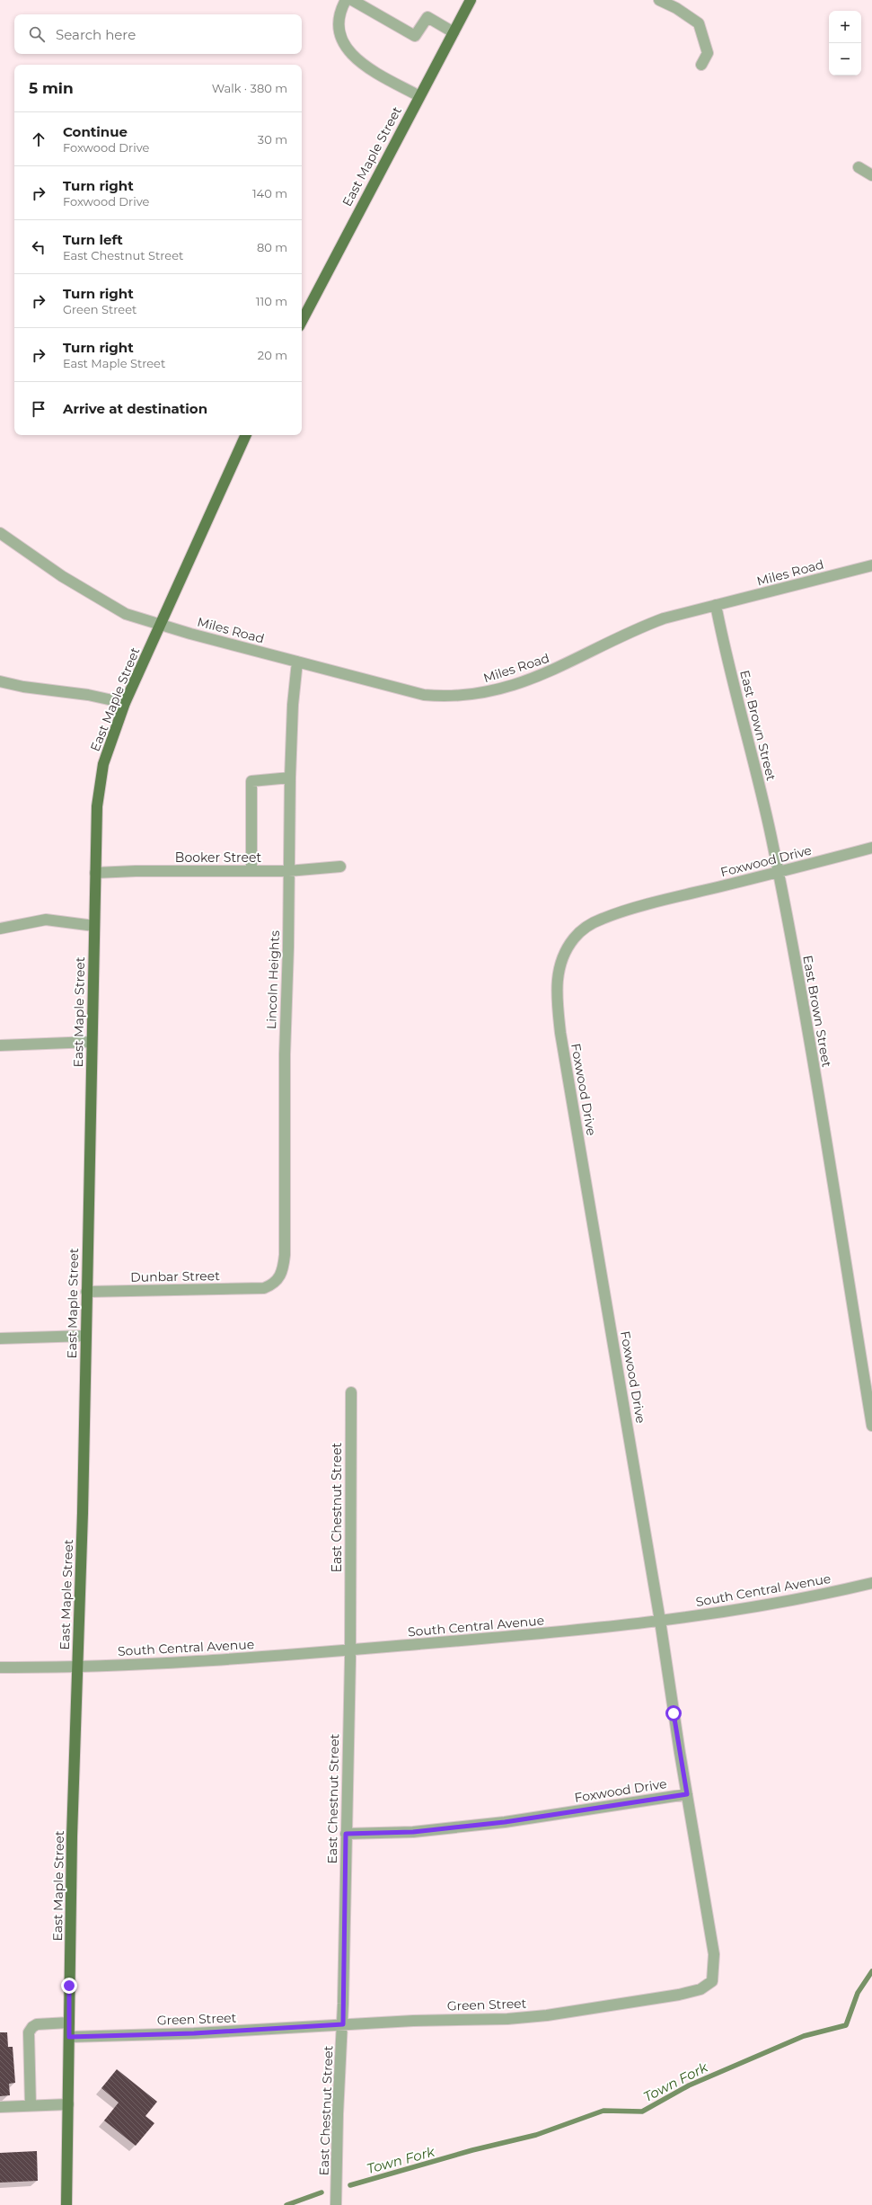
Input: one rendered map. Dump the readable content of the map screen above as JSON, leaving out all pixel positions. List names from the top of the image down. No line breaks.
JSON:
{"streets":{"main road":["East Maple Street"],"street":["Miles Road","East Brown Street","Booker Street","Foxwood Drive","Lincoln Heights","Dunbar Street","East Chestnut Street","South Central Avenue","Green Street"]},"crossings":[["East Maple Street","Miles Road"],["East Maple Street","Booker Street"],["East Maple Street","Dunbar Street"],["East Maple Street","South Central Avenue"],["East Maple Street","Green Street"],["Miles Road","East Brown Street"],["Miles Road","Lincoln Heights"],["East Brown Street","Foxwood Drive"],["Booker Street","Lincoln Heights"],["Foxwood Drive","East Chestnut Street"],["Foxwood Drive","South Central Avenue"],["Foxwood Drive","Green Street"],["Lincoln Heights","Dunbar Street"],["East Chestnut Street","South Central Avenue"],["East Chestnut Street","Green Street"]],"water":["Town Fork"],"page":{"map_buttons":["+","−"],"search":"Search here","heading":["5 min","Walk · 380 m"],"list":[["Continue","Foxwood Drive","30 m"],["Turn right","Foxwood Drive","140 m"],["Turn left","East Chestnut Street","80 m"],["Turn right","Green Street","110 m"],["Turn right","East Maple Street","20 m"],"Arrive at destination"]}}
